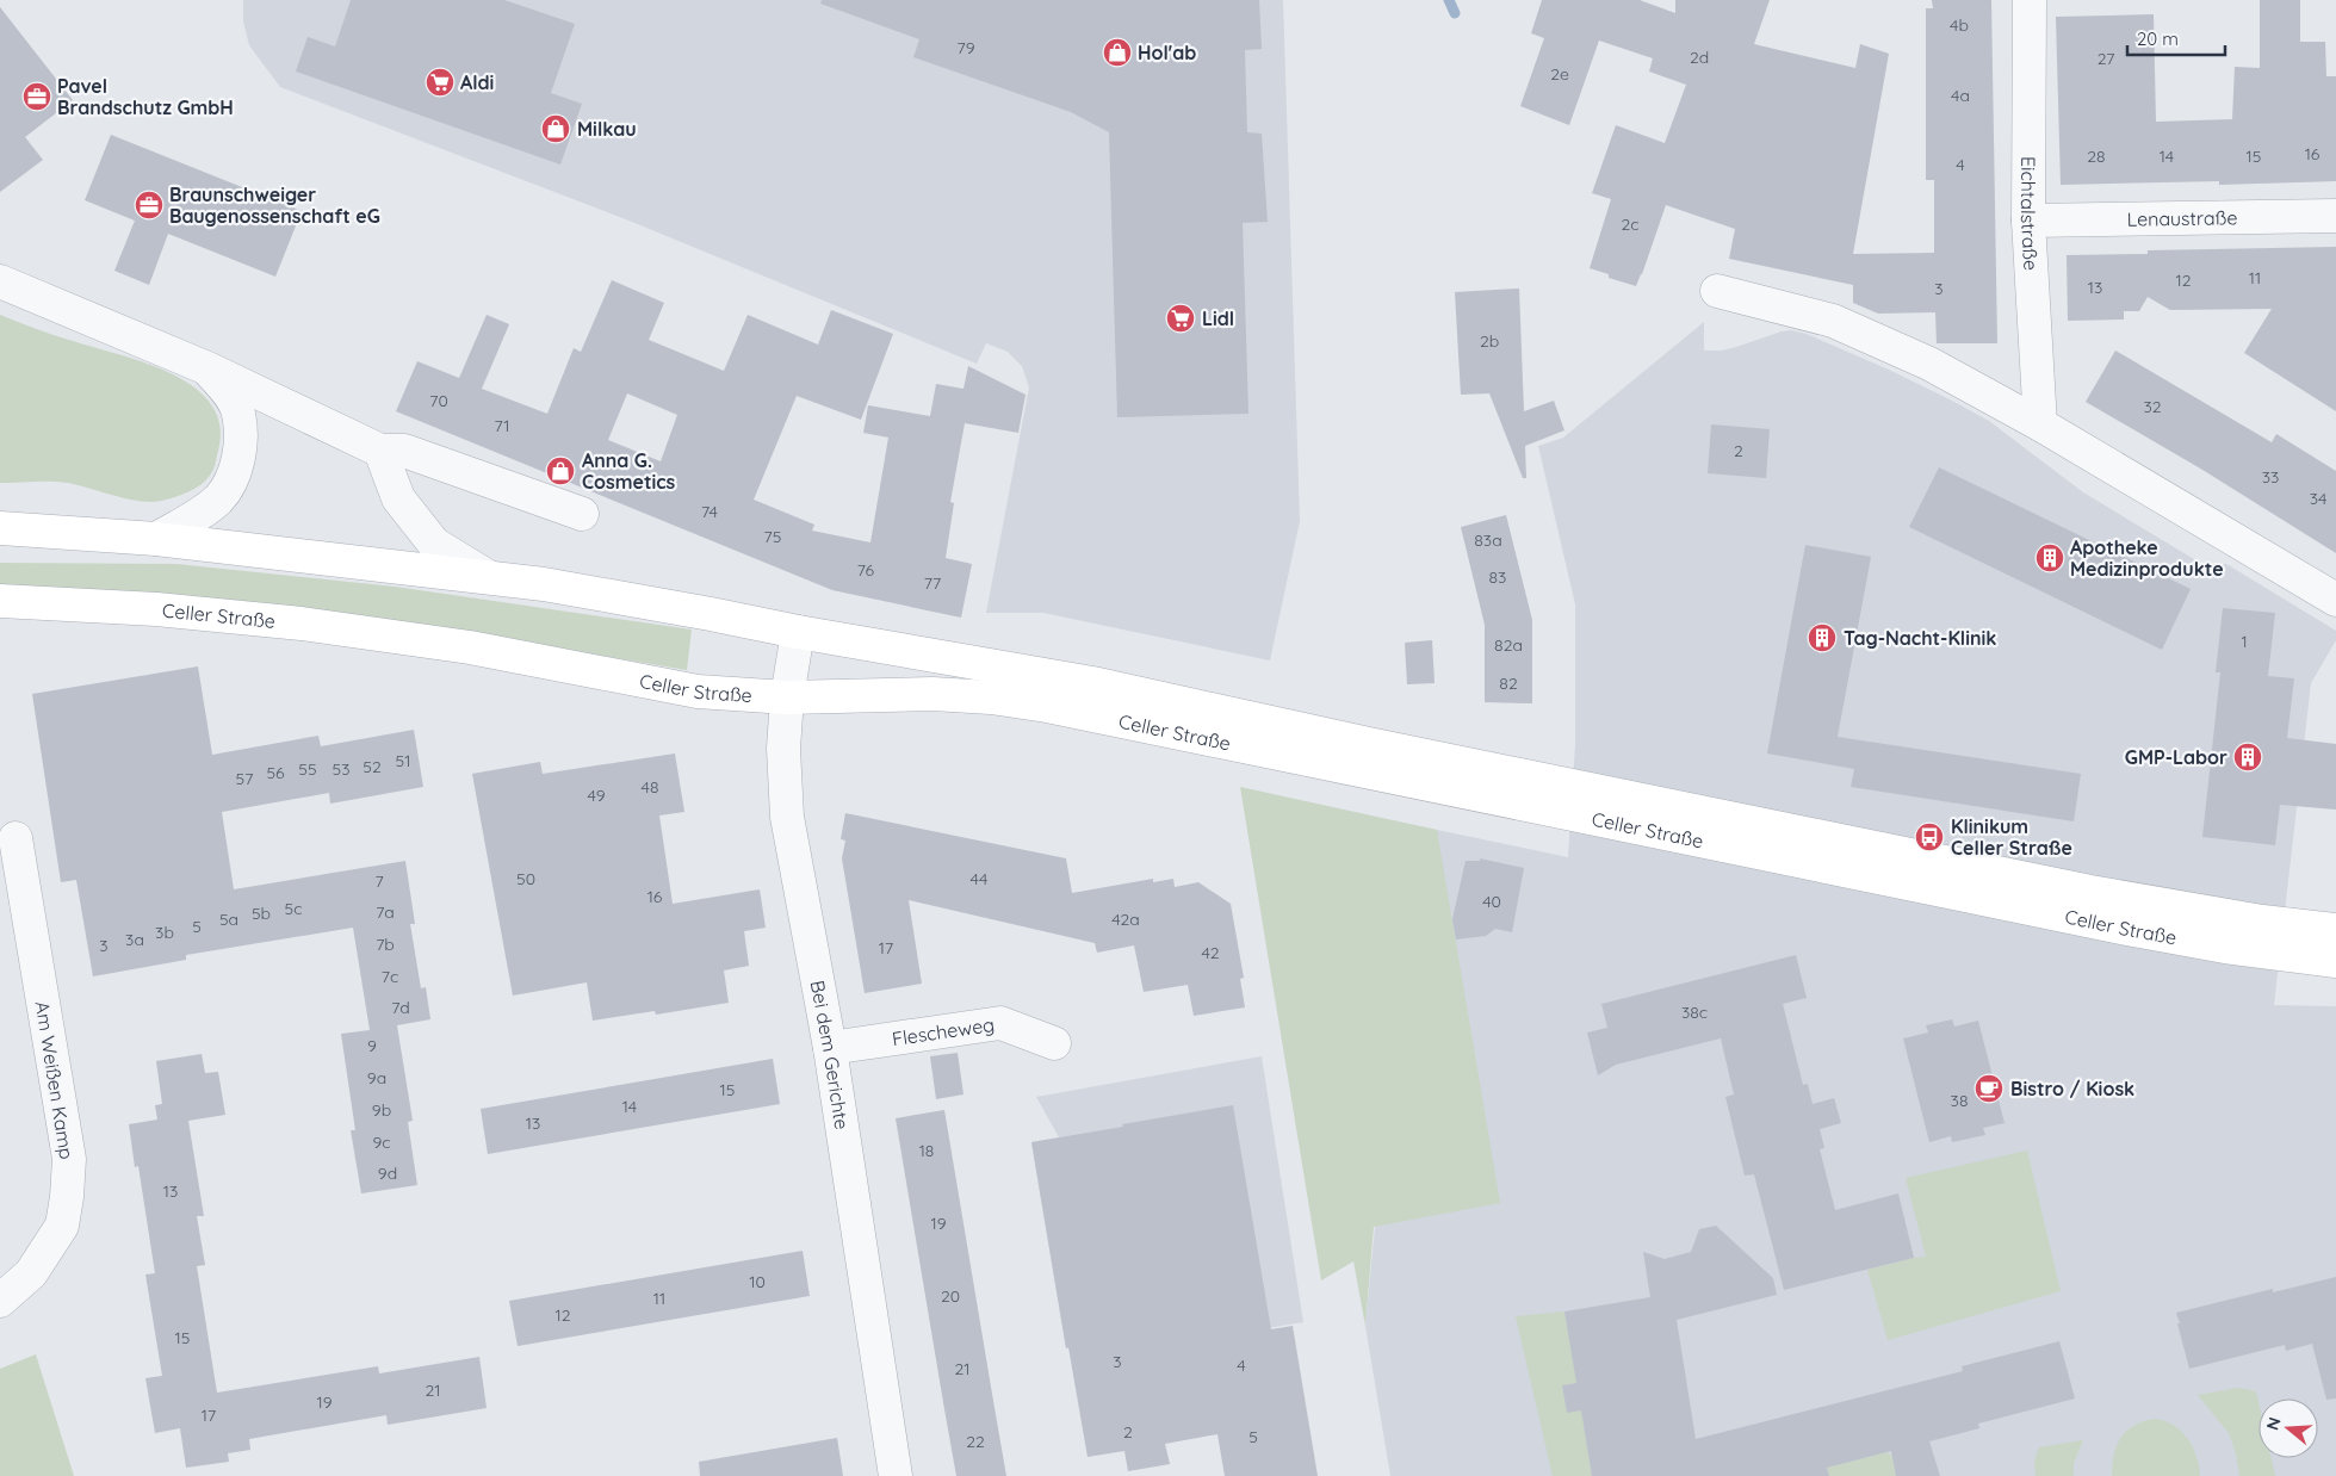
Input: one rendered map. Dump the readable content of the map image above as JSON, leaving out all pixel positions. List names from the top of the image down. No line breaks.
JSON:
{"streets":{"main road":["Celler Straße"],"street":["Eichtalstraße","Lenaustraße","Flescheweg","Bei dem Gerichte","Am Weißen Kamp"]},"crossings":[["Eichtalstraße","Lenaustraße"],["Celler Straße","Bei dem Gerichte"],["Flescheweg","Bei dem Gerichte"]],"places":{"shop":["Hol'ab","Milkau","Anna G. Cosmetics"],"supermarket":["Aldi","Lidl"],"office":["Pavel Brandschutz GmbH","Braunschweiger Baugenossenschaft eG"],"building":["Apotheke Medizinprodukte","Tag-Nacht-Klinik","GMP-Labor"],"bus stop":["Klinikum Celler Straße"],"cafe":["Bistro / Kiosk"]},"house_numbers":["4b","79","2d","27","2e","4a","16","28","14","15","4","2c","11","12","13","3","2b","70","32","71","2","33","34","74","75","83a","76","83","77","1","82a","82","51","52","55","53","56","57","48","49","50","44","7","16","40","5c","7a","5b","5a","42a","5","3b","3a","7b","3","17","42","7c","7d","38c","9","9a","15","38","14","9b","13","9c","18","9d","13","19","10","20","11","12","15","3","4","21","21","19","17","2","5","22"],"scale_bar":"20 m","north":"left"}
